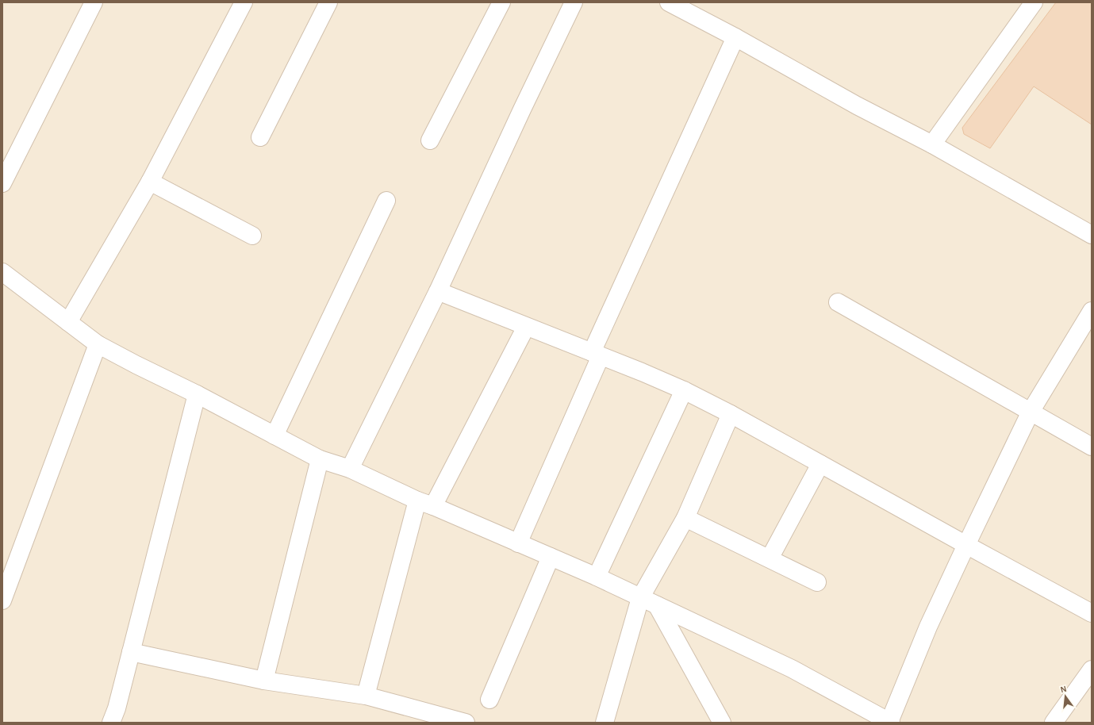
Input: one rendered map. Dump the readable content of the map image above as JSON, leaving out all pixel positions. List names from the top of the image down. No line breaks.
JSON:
{"north":"top"}
